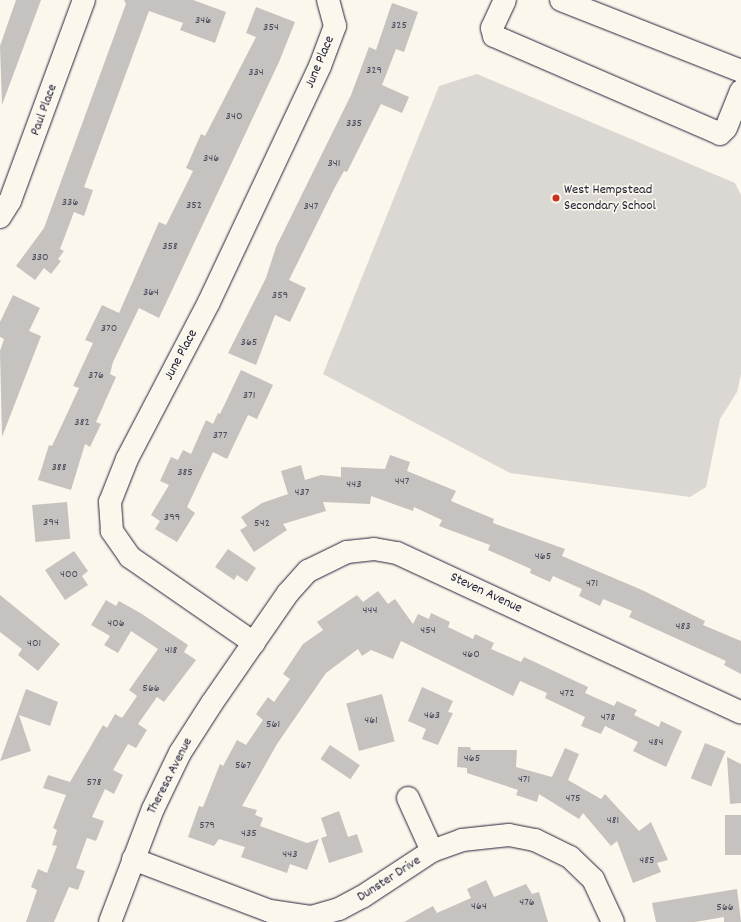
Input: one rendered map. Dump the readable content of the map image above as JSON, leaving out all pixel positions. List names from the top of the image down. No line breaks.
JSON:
{"streets":{"street":["June Place","Paul Place","Steven Avenue","Theresa Avenue","Dunster Drive"]},"crossings":[["June Place","Steven Avenue"],["June Place","Theresa Avenue"],["Steven Avenue","Theresa Avenue"],["Theresa Avenue","Dunster Drive"]],"places":["West Hempstead Secondary School"],"house_numbers":["346","325","354","329","334","340","335","346","341","336","352","347","358","330","364","359","370","365","376","371","382","377","388","385","447","443","437","399","394","542","465","400","471","444","406","483","454","401","418","460","566","472","463","478","461","561","484","465","567","471","578","475","481","579","435","443","485","476","464","566"]}
